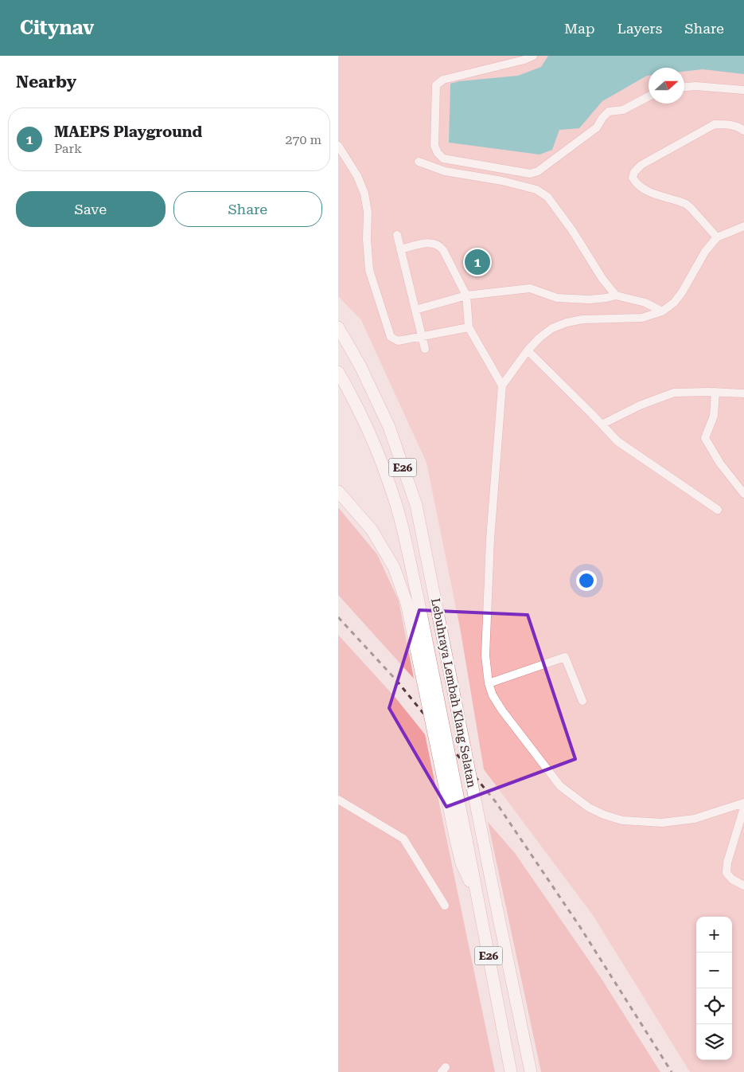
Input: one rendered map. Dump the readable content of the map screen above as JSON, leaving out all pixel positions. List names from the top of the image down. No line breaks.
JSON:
{"streets":{"highway":["E26","Lebuhraya Lembah Klang Selatan"]},"north":"right","page":{"header":"Citynav","nav":["Map","Layers","Share"],"heading":"Nearby","list":[{"mark":"1","name":"MAEPS Playground","note":"Park","value":"270 m"}],"buttons":["Save","Share"],"pins":"1","map_buttons":["+","−"]}}
